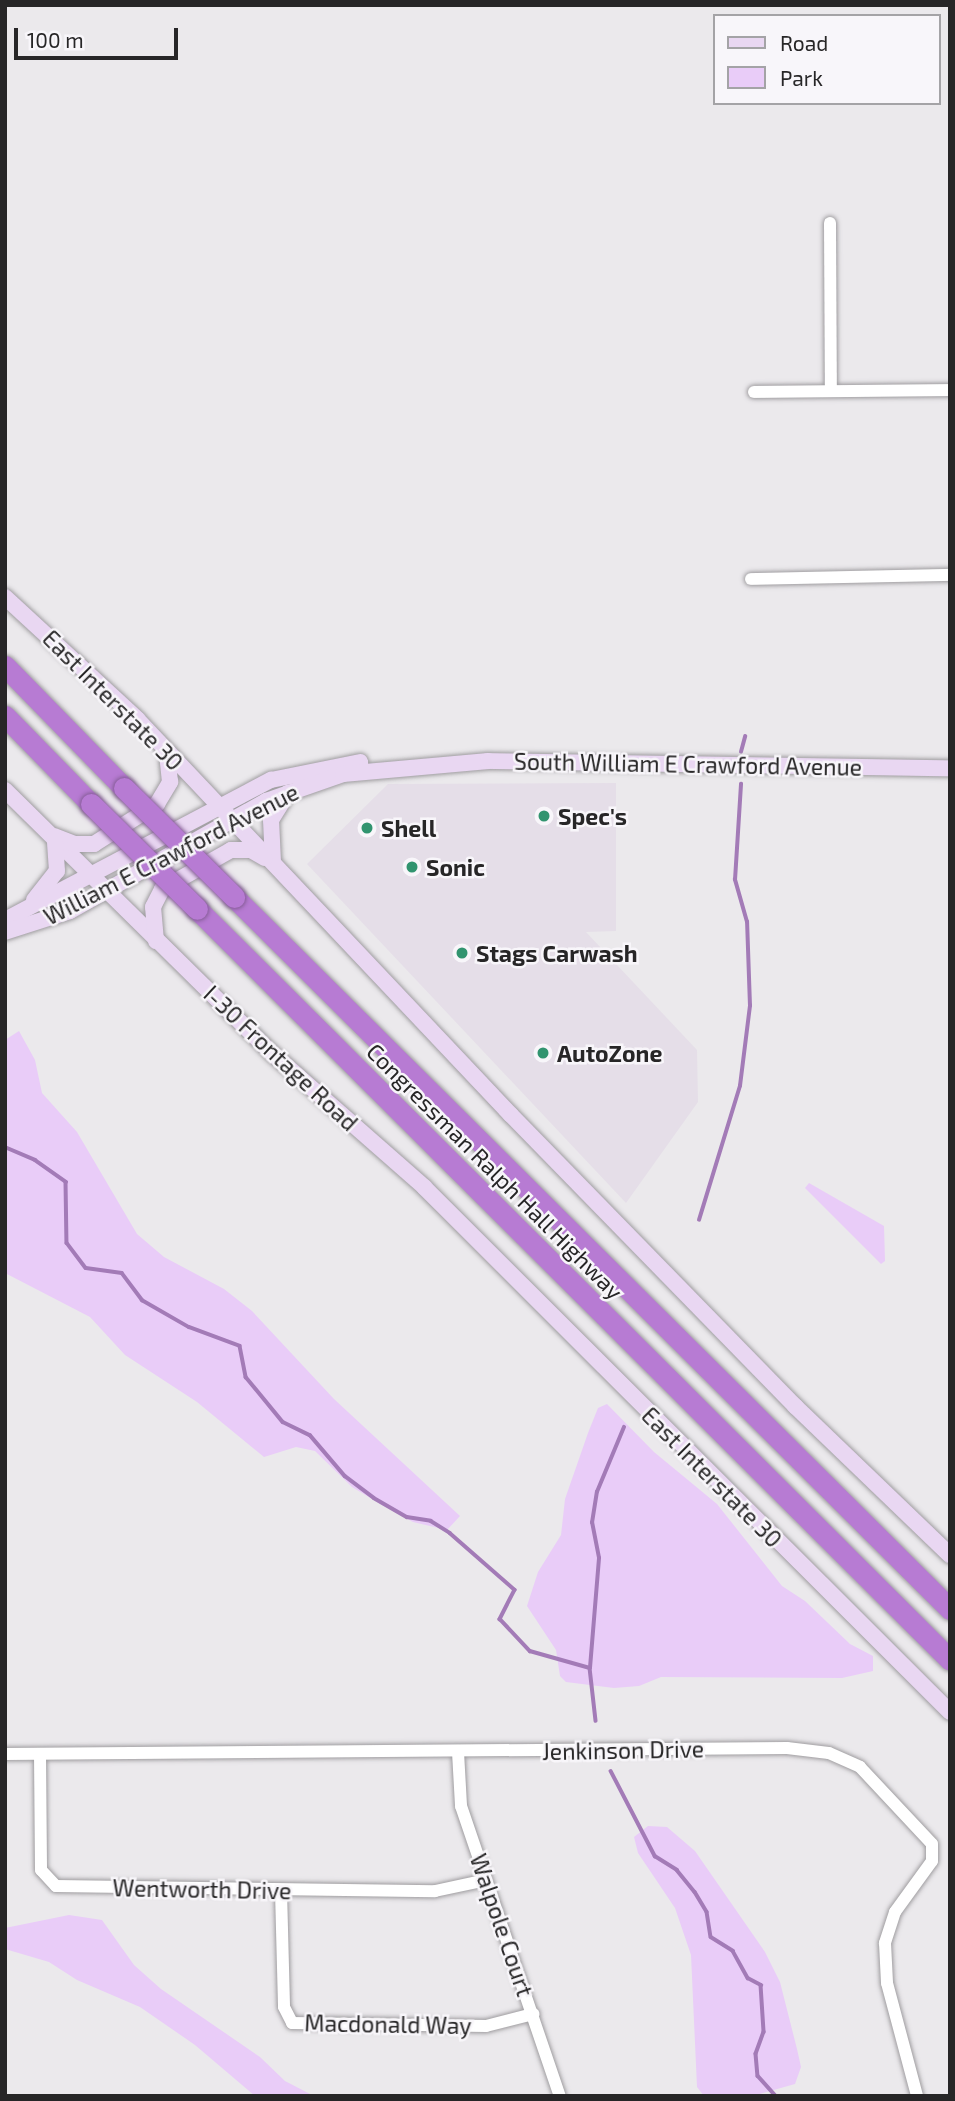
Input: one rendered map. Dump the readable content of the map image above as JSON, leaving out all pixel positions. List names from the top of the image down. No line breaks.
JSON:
{"streets":{"highway":["Congressman Ralph Hall Highway"],"main road":["East Interstate 30","South William E Crawford Avenue","William E Crawford Avenue","I-30 Frontage Road"],"street":["Jenkinson Drive","Wentworth Drive","Walpole Court","Macdonald Way"]},"crossings":[["East Interstate 30","William E Crawford Avenue"],["East Interstate 30","I-30 Frontage Road"],["South William E Crawford Avenue","William E Crawford Avenue"],["William E Crawford Avenue","I-30 Frontage Road"],["Jenkinson Drive","Wentworth Drive"],["Jenkinson Drive","Walpole Court"],["Wentworth Drive","Walpole Court"],["Wentworth Drive","Macdonald Way"],["Walpole Court","Macdonald Way"]],"places":["Spec's","Shell","Sonic","Stags Carwash","AutoZone"],"legend":["Road","Park"],"scale_bar":"100 m"}
